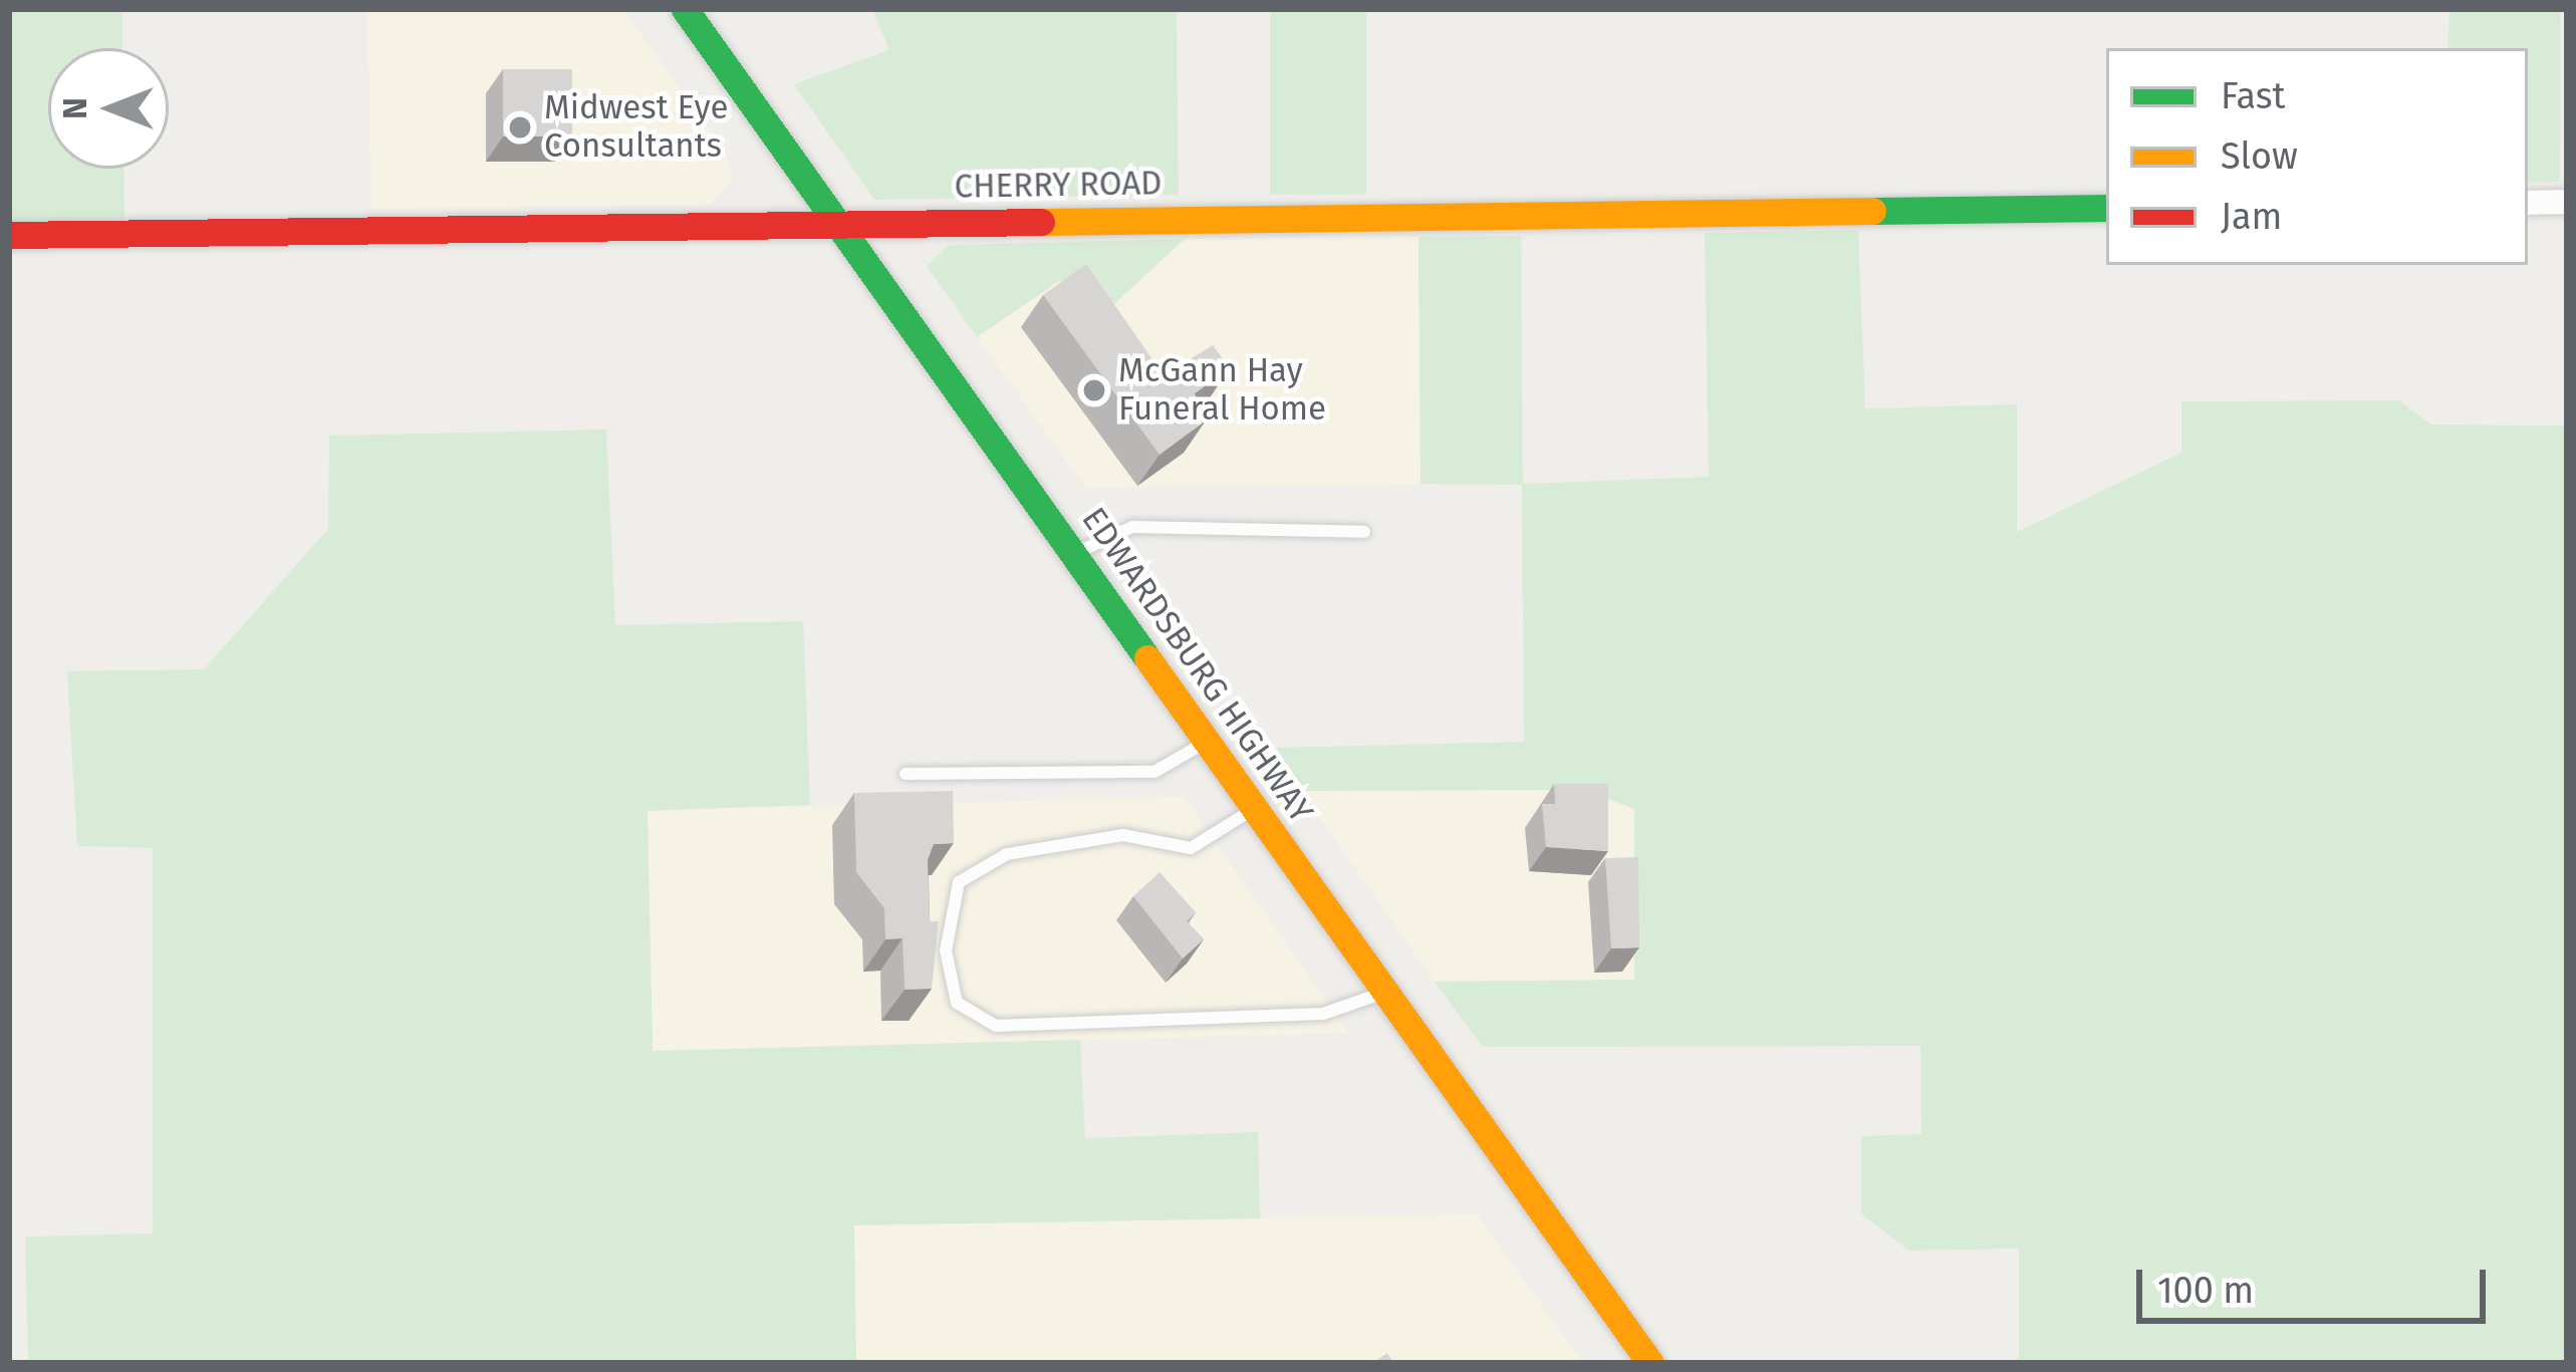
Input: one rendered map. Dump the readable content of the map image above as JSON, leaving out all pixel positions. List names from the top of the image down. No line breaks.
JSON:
{"streets":{"street":["CHERRY ROAD","EDWARDSBURG HIGHWAY"]},"crossings":[["CHERRY ROAD","EDWARDSBURG HIGHWAY"]],"places":["Midwest Eye Consultants","McGann Hay Funeral Home"],"legend":["Fast","Slow","Jam"],"scale_bar":"100 m","north":"left"}
